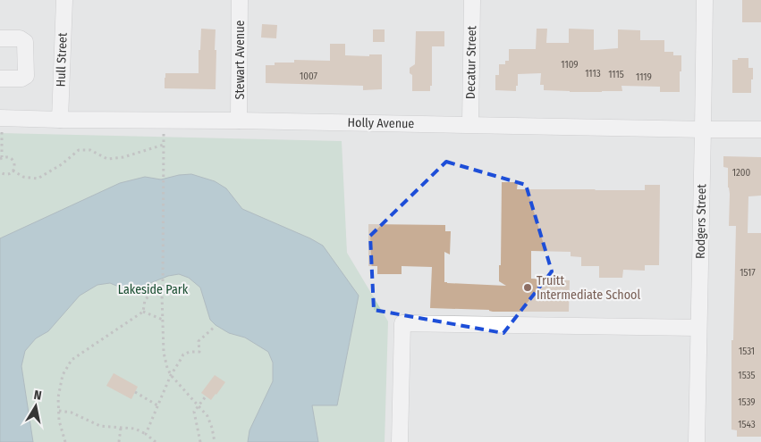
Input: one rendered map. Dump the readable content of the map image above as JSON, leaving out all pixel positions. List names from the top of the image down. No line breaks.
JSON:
{"streets":{"street":["Hull Street","Stewart Avenue","Decatur Street","Holly Avenue","Rodgers Street"]},"crossings":[["Hull Street","Holly Avenue"],["Stewart Avenue","Holly Avenue"],["Decatur Street","Holly Avenue"],["Holly Avenue","Rodgers Street"]],"parks":["Lakeside Park"],"places":["Truitt Intermediate School"],"house_numbers":["1109","1113","1115","1007","1119","1200","1517","1531","1535","1539","1543"],"north":"top"}
